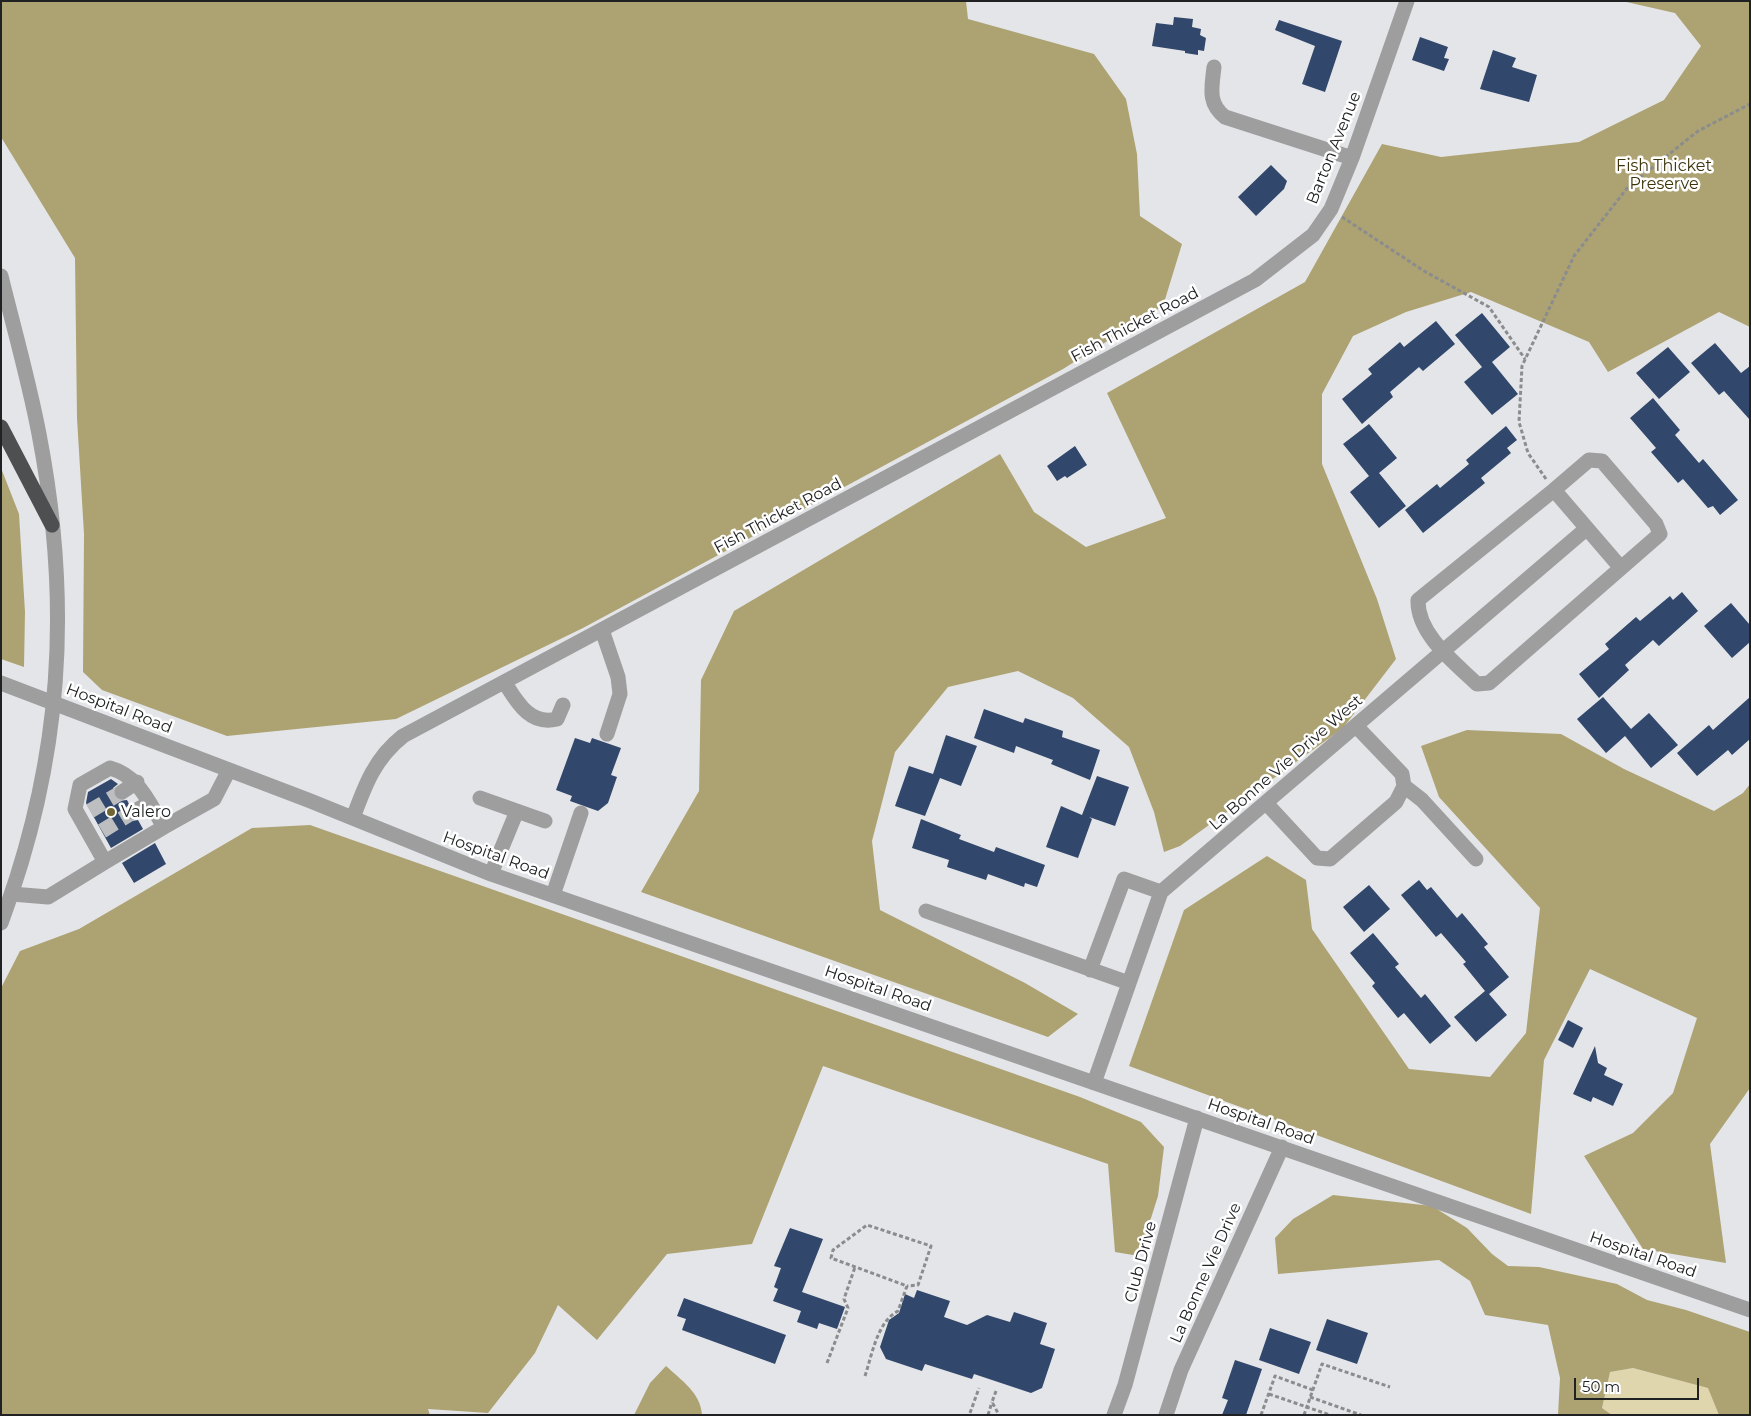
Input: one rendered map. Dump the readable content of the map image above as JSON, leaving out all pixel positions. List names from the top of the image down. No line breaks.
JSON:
{"streets":{"street":["Barton Avenue","Fish Thicket Road","Hospital Road","La Bonne Vie Drive West","Club Drive","La Bonne Vie Drive"]},"crossings":[["Barton Avenue","Fish Thicket Road"],["Fish Thicket Road","Hospital Road"],["Hospital Road","Club Drive"],["Hospital Road","La Bonne Vie Drive"]],"parks":["Fish Thicket Preserve"],"places":["Valero"],"scale_bar":"50 m"}
